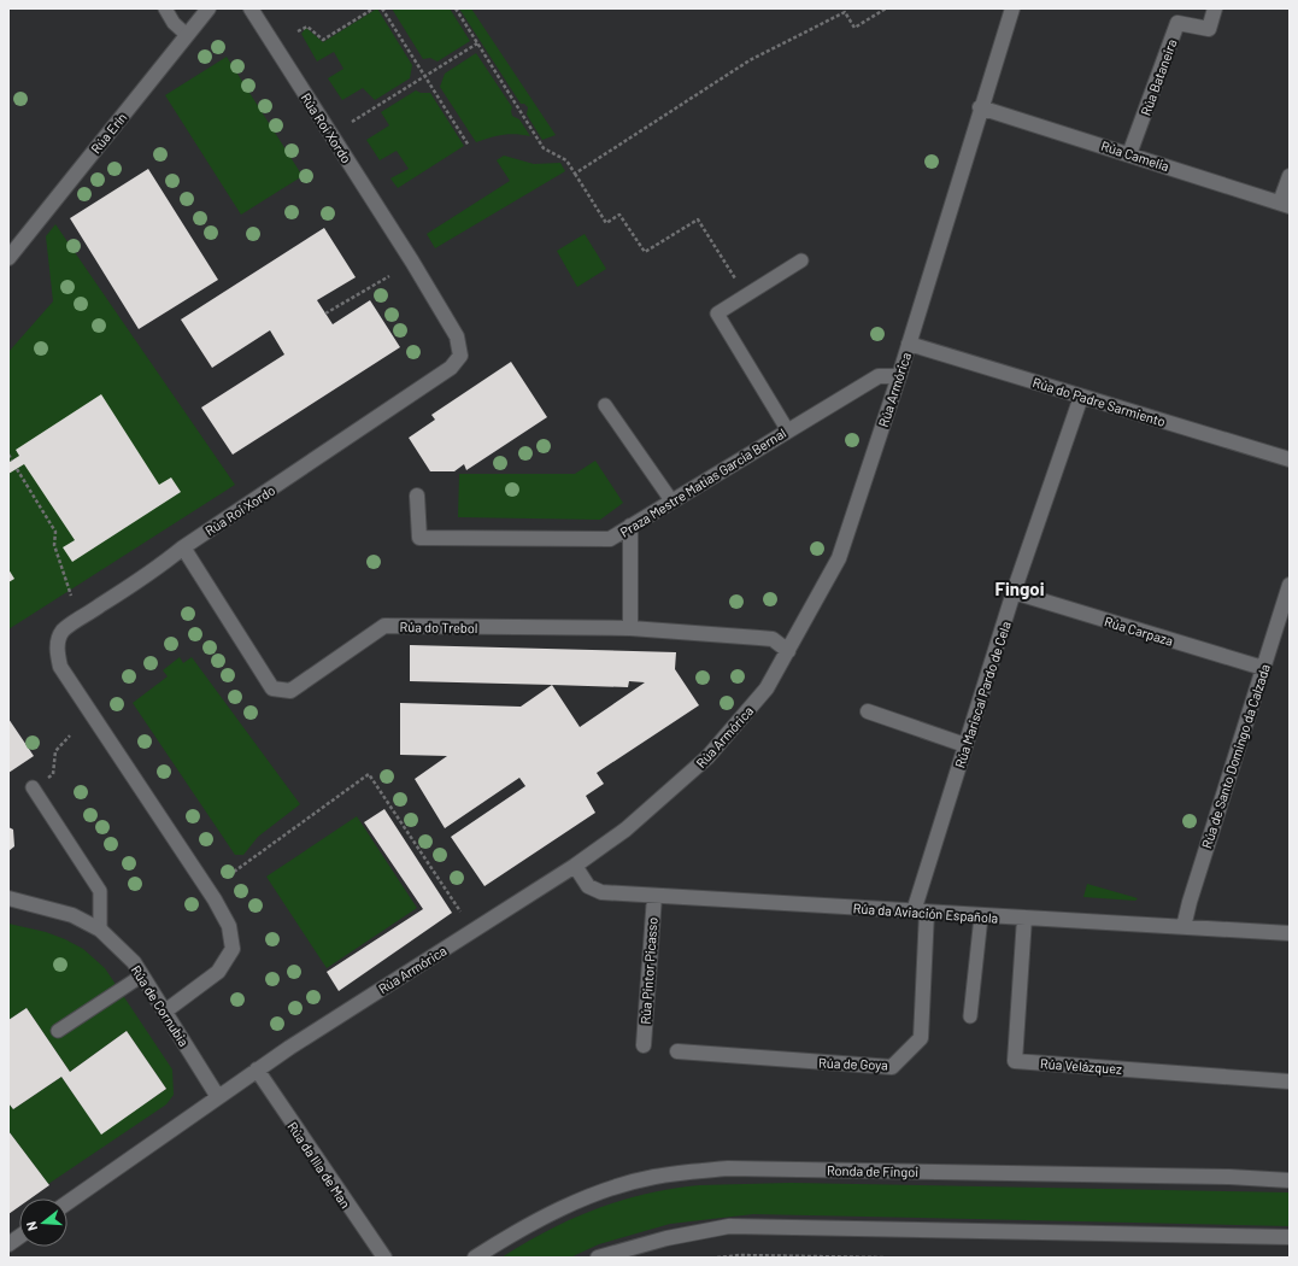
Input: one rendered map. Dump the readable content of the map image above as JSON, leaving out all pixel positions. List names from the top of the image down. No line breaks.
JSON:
{"streets":{"street":["Rúa Bataneira","Rúa Roi Xordo","Rúa Erín","Rúa Camelia","Rúa Armórica","Rúa do Padre Sarmiento","Praza Mestre Matías García Bernal","Rúa do Trebol","Rúa Carpaza","Rúa Mariscal Pardo de Cela","Rúa de Santo Domingo da Calzada","Rúa da Aviación Española","Rúa Pintor Picasso","Rúa de Cornubia","Rúa de Goya","Rúa Velázquez","Rúa da Illa de Man","Ronda de Fingoi"]},"crossings":[["Rúa Bataneira","Rúa Camelia"],["Rúa Roi Xordo","Rúa do Trebol"],["Rúa Roi Xordo","Rúa de Cornubia"],["Rúa Camelia","Rúa Armórica"],["Rúa Armórica","Rúa do Padre Sarmiento"],["Rúa Armórica","Praza Mestre Matías García Bernal"],["Rúa Armórica","Rúa do Trebol"],["Rúa Armórica","Rúa da Aviación Española"],["Rúa Armórica","Rúa de Cornubia"],["Rúa Armórica","Rúa da Illa de Man"],["Rúa do Padre Sarmiento","Rúa Mariscal Pardo de Cela"],["Rúa Carpaza","Rúa Mariscal Pardo de Cela"],["Rúa Carpaza","Rúa de Santo Domingo da Calzada"],["Rúa Mariscal Pardo de Cela","Rúa da Aviación Española"],["Rúa Mariscal Pardo de Cela","Rúa de Goya"],["Rúa de Santo Domingo da Calzada","Rúa da Aviación Española"],["Rúa da Aviación Española","Rúa Pintor Picasso"],["Rúa da Aviación Española","Rúa de Goya"],["Rúa da Aviación Española","Rúa Velázquez"]],"districts":["Fingoi"],"north":"left"}
